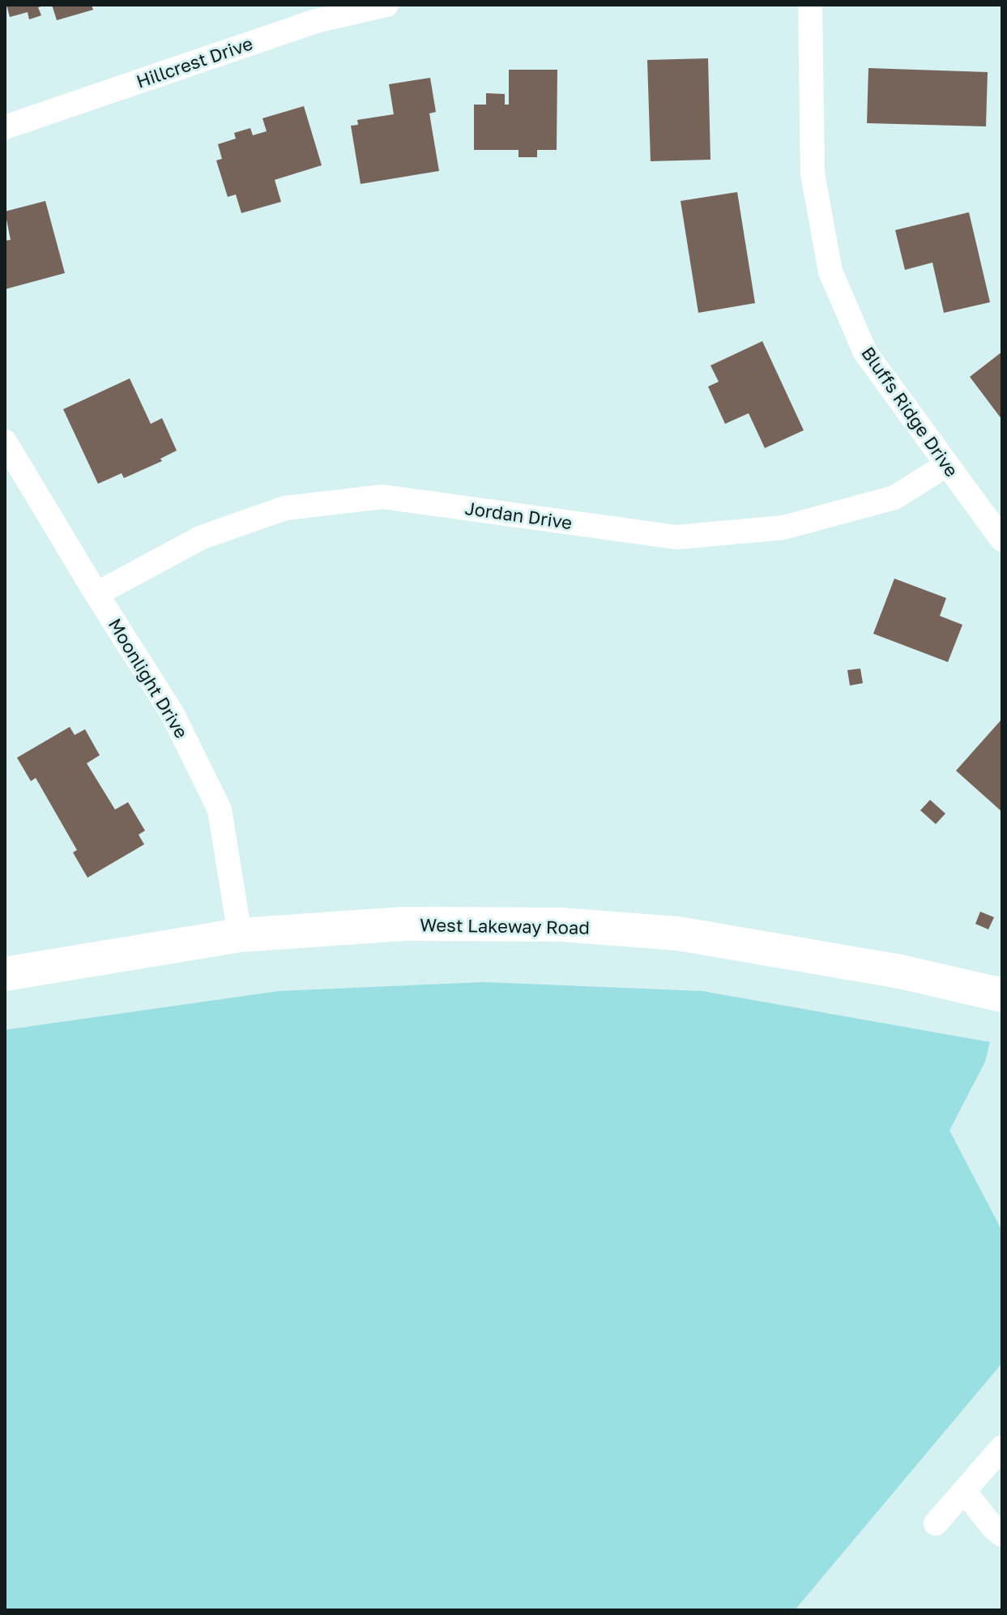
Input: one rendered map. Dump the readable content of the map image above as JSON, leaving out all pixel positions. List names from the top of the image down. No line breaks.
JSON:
{"streets":{"street":["Hillcrest Drive","Bluffs Ridge Drive","Jordan Drive","Moonlight Drive","West Lakeway Road"]},"crossings":[["Bluffs Ridge Drive","Jordan Drive"],["Jordan Drive","Moonlight Drive"],["Moonlight Drive","West Lakeway Road"]]}
